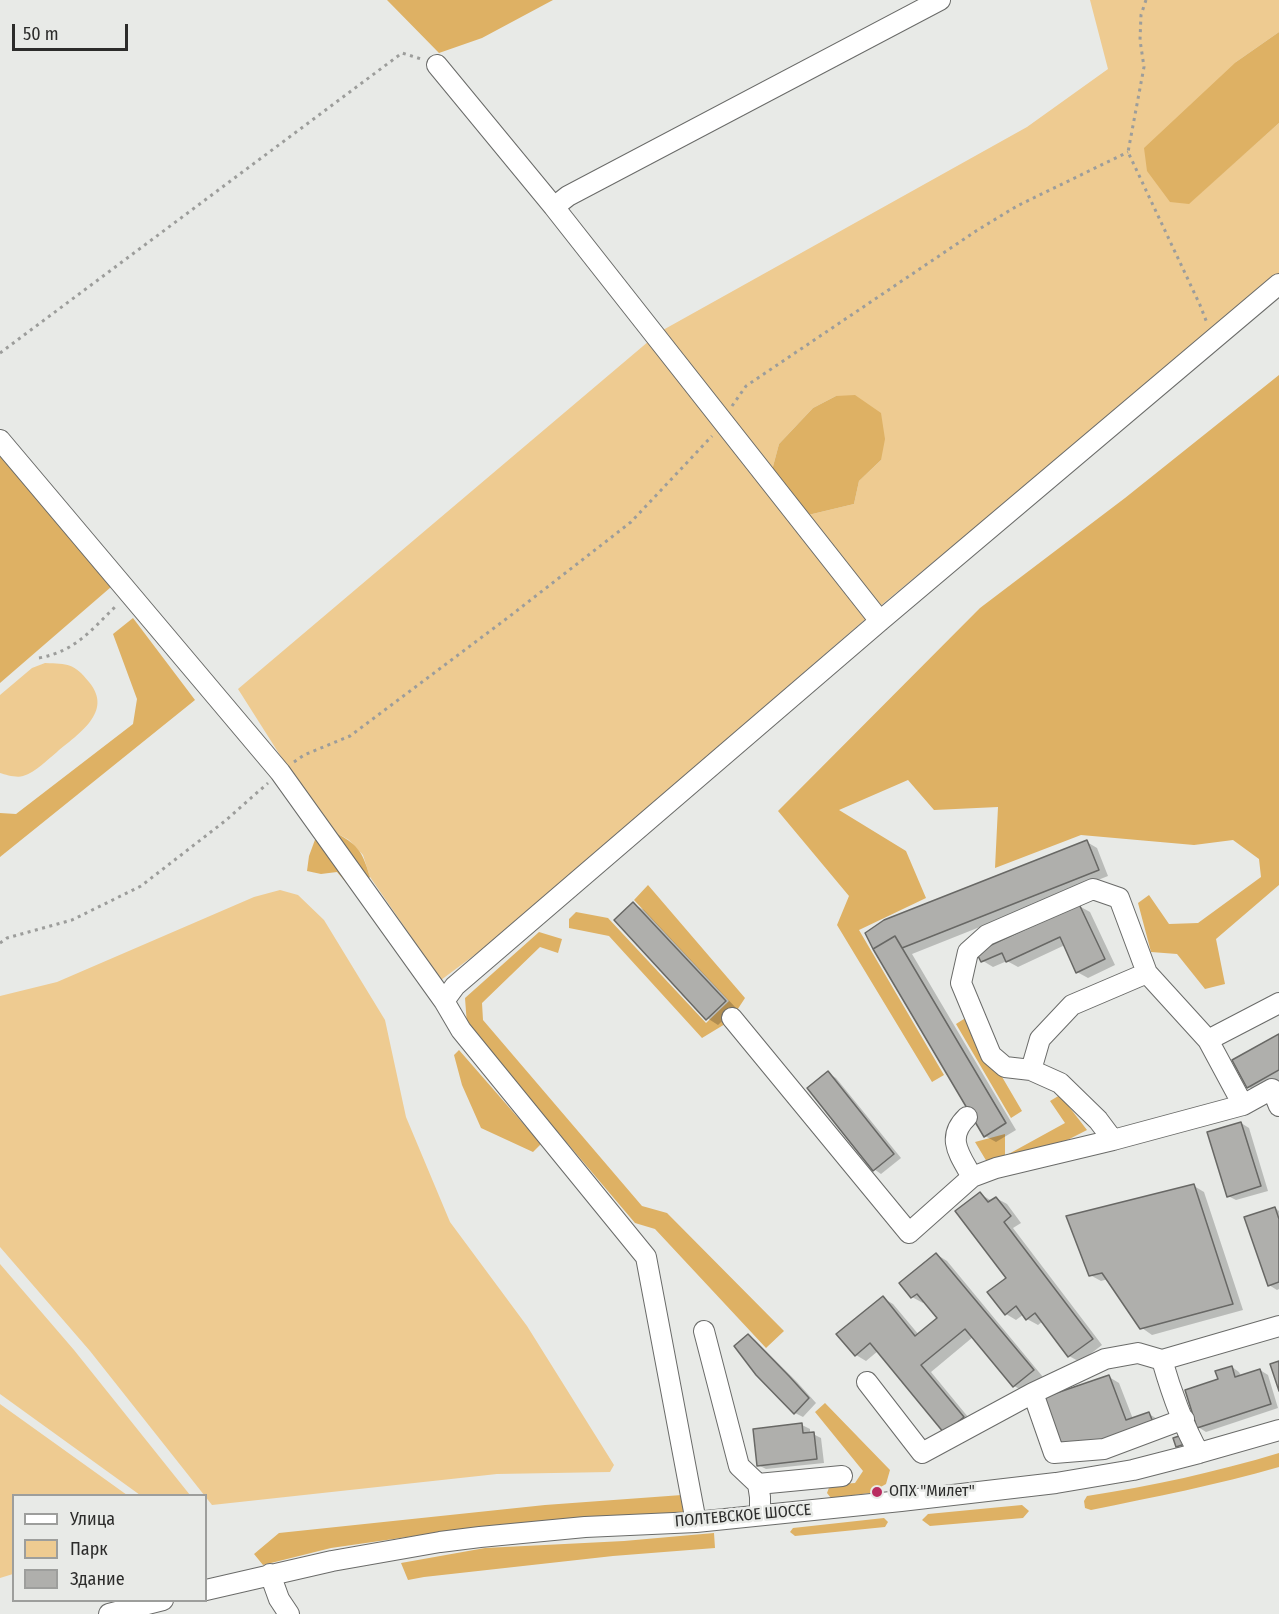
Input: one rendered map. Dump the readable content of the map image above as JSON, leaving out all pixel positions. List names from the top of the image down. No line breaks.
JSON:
{"streets":{"street":["ПОЛТЕВСКОЕ ШОССЕ"]},"places":["ОПХ \"Милет\""],"legend":["Улица","Парк","Здание"],"scale_bar":"50 m"}
